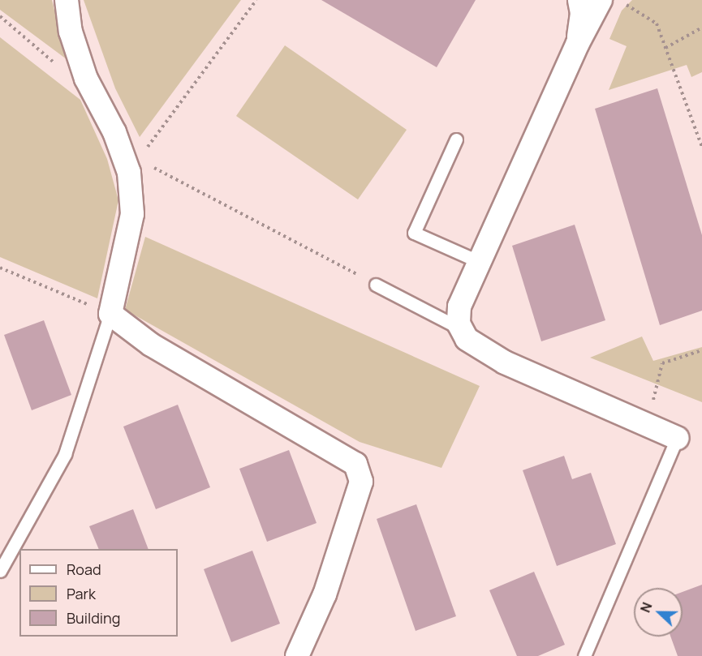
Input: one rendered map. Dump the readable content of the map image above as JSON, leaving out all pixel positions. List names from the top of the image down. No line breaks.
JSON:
{"legend":["Road","Park","Building"],"north":"left"}
